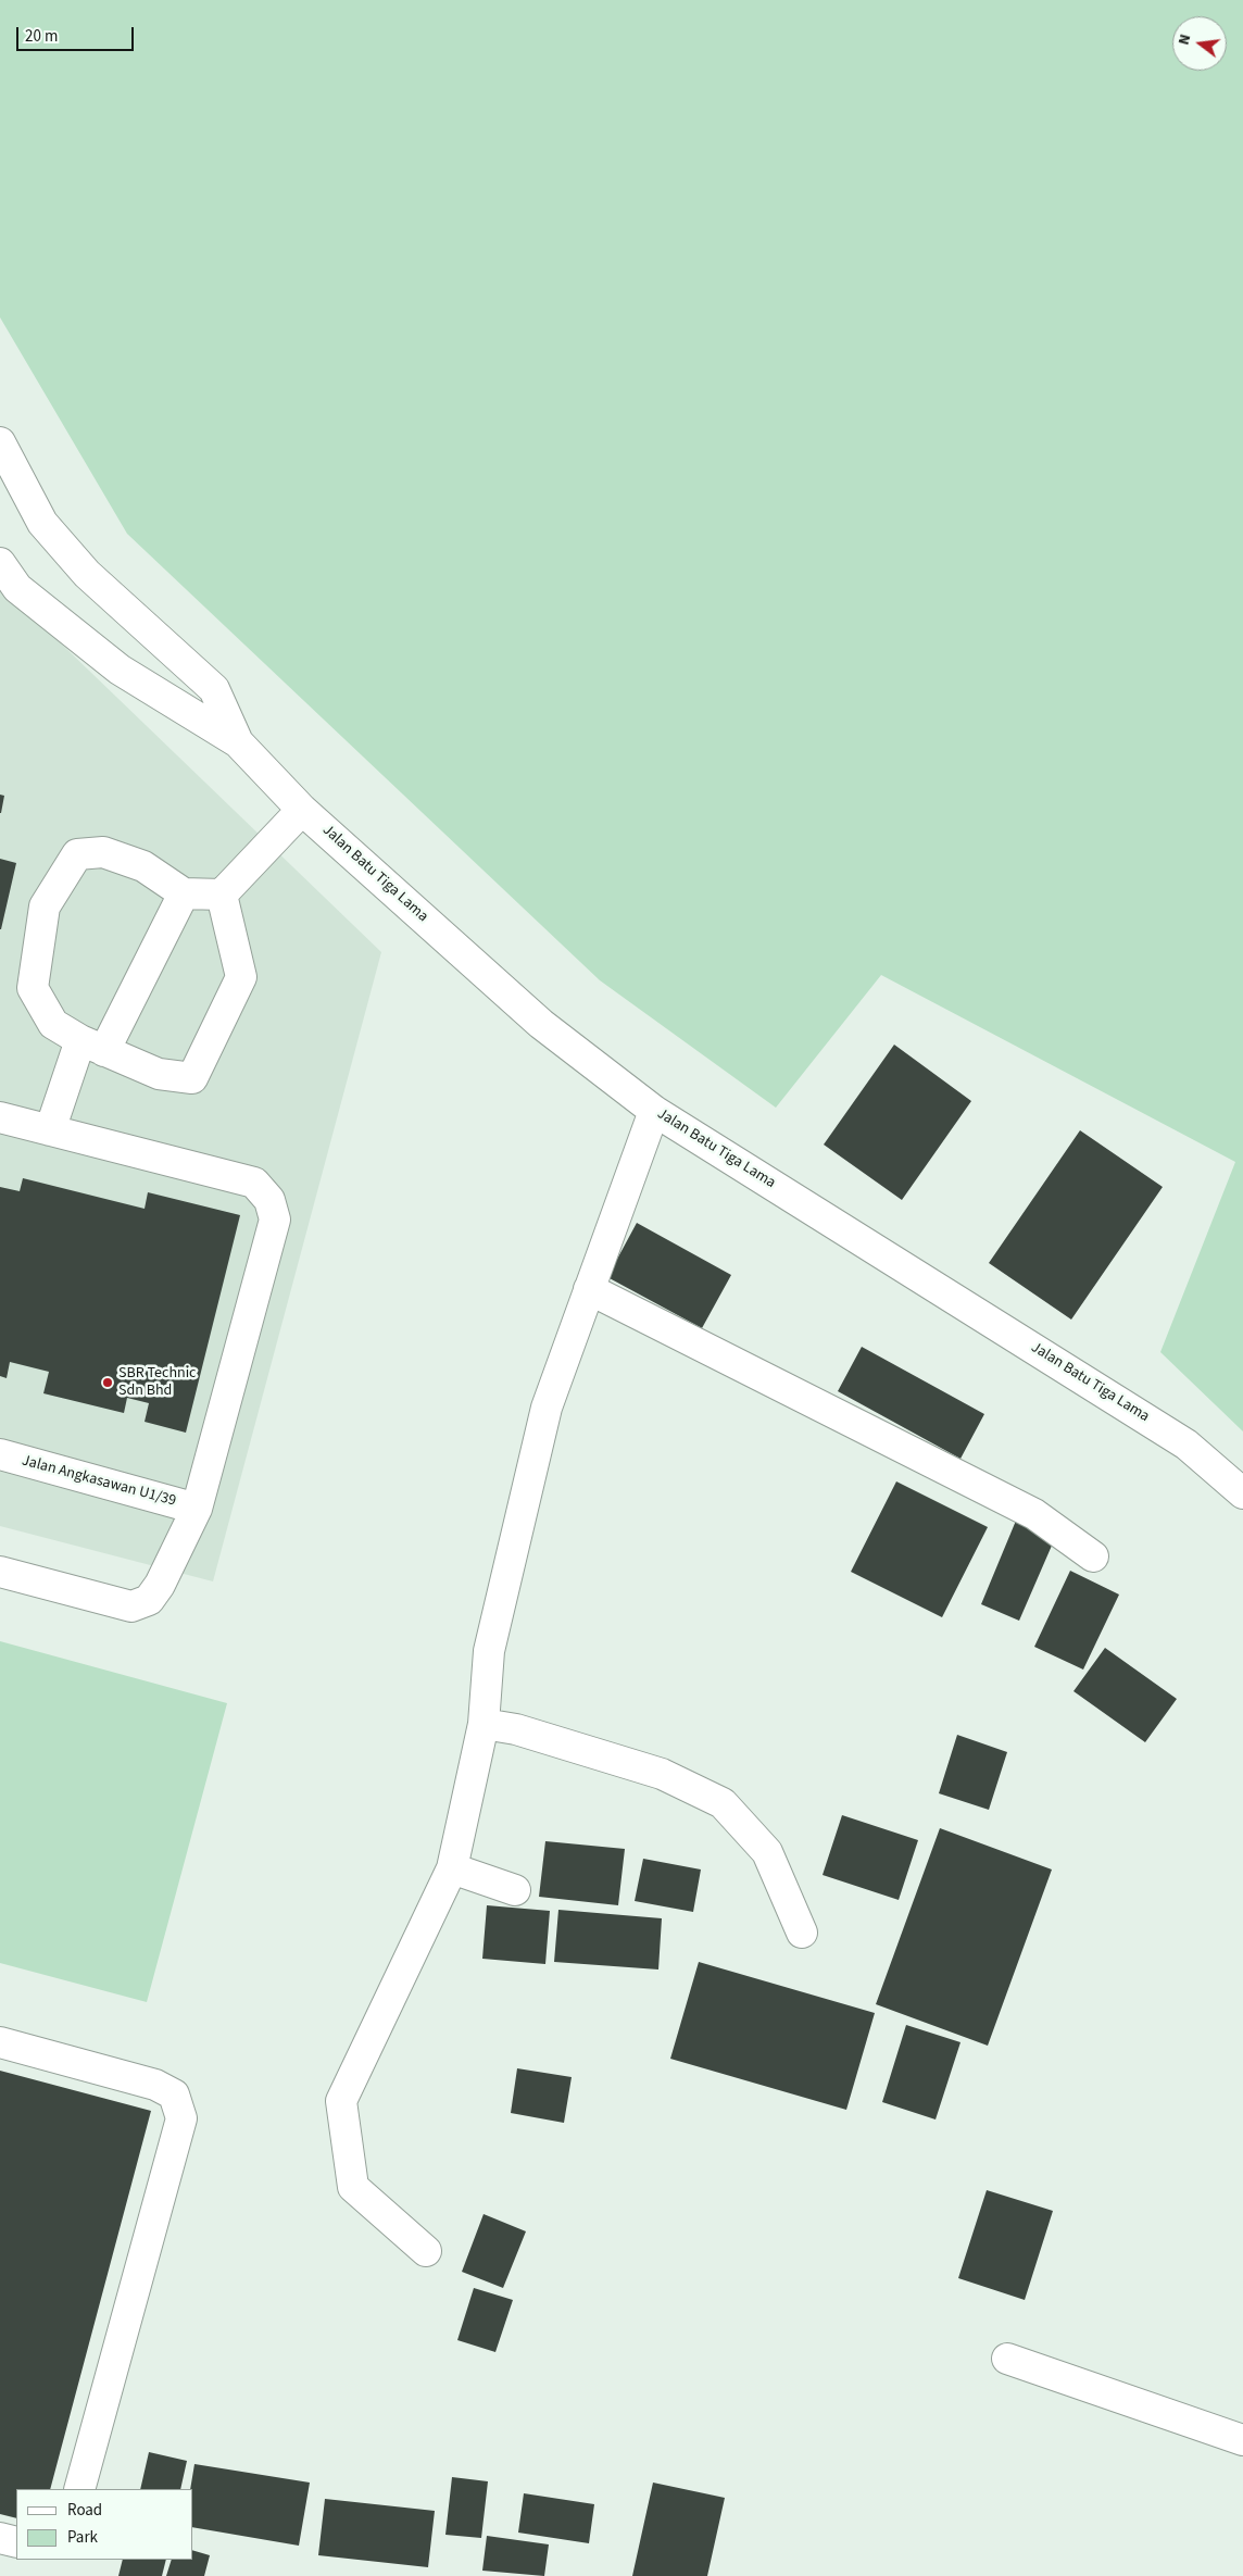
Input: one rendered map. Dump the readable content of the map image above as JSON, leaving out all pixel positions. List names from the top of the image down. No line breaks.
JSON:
{"streets":{"street":["Jalan Batu Tiga Lama","Jalan Angkasawan U1/39"]},"places":["SBR Technic Sdn Bhd"],"legend":["Road","Park"],"scale_bar":"20 m","north":"left"}
